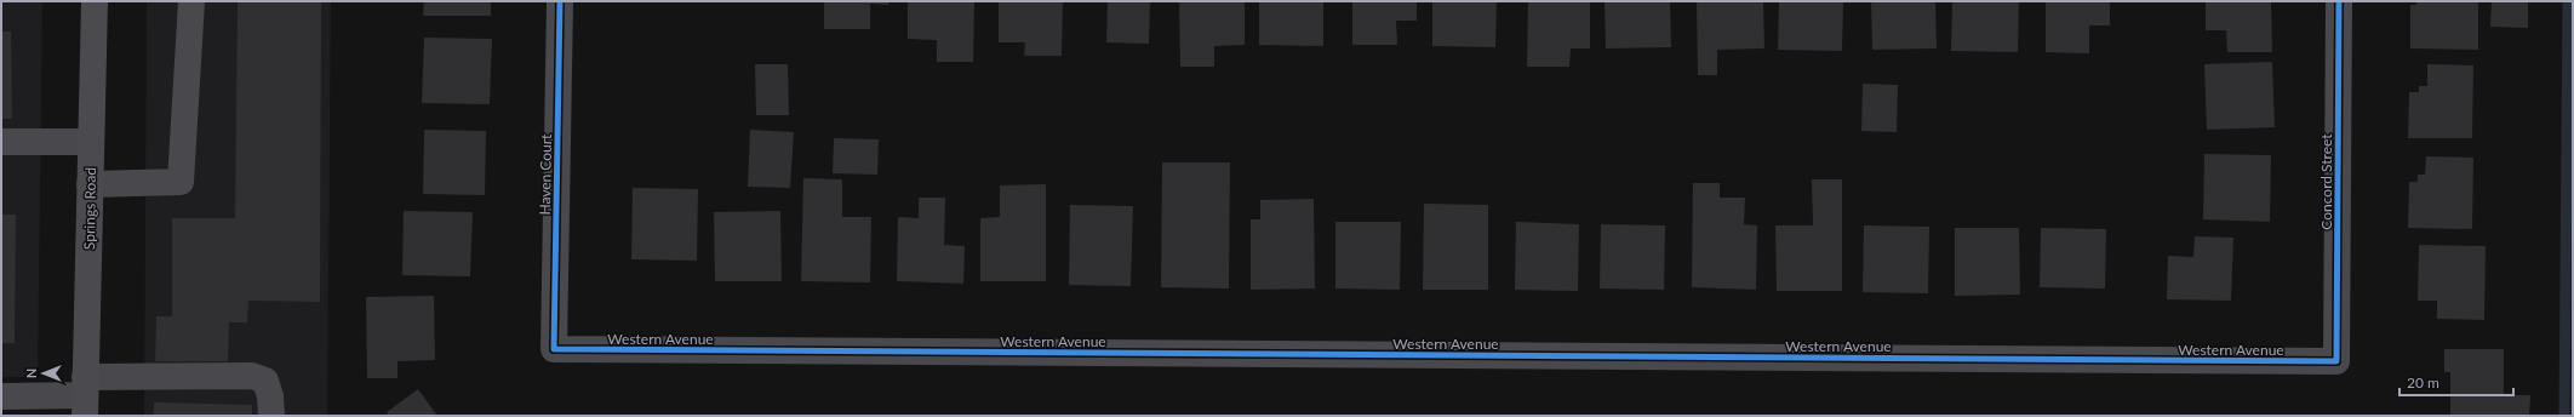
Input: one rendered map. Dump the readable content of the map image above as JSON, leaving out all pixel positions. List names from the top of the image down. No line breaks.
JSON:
{"streets":{"main road":["Springs Road"],"street":["Haven Court","Concord Street","Western Avenue"]},"crossings":[["Haven Court","Western Avenue"],["Concord Street","Western Avenue"]],"scale_bar":"20 m","north":"left"}
